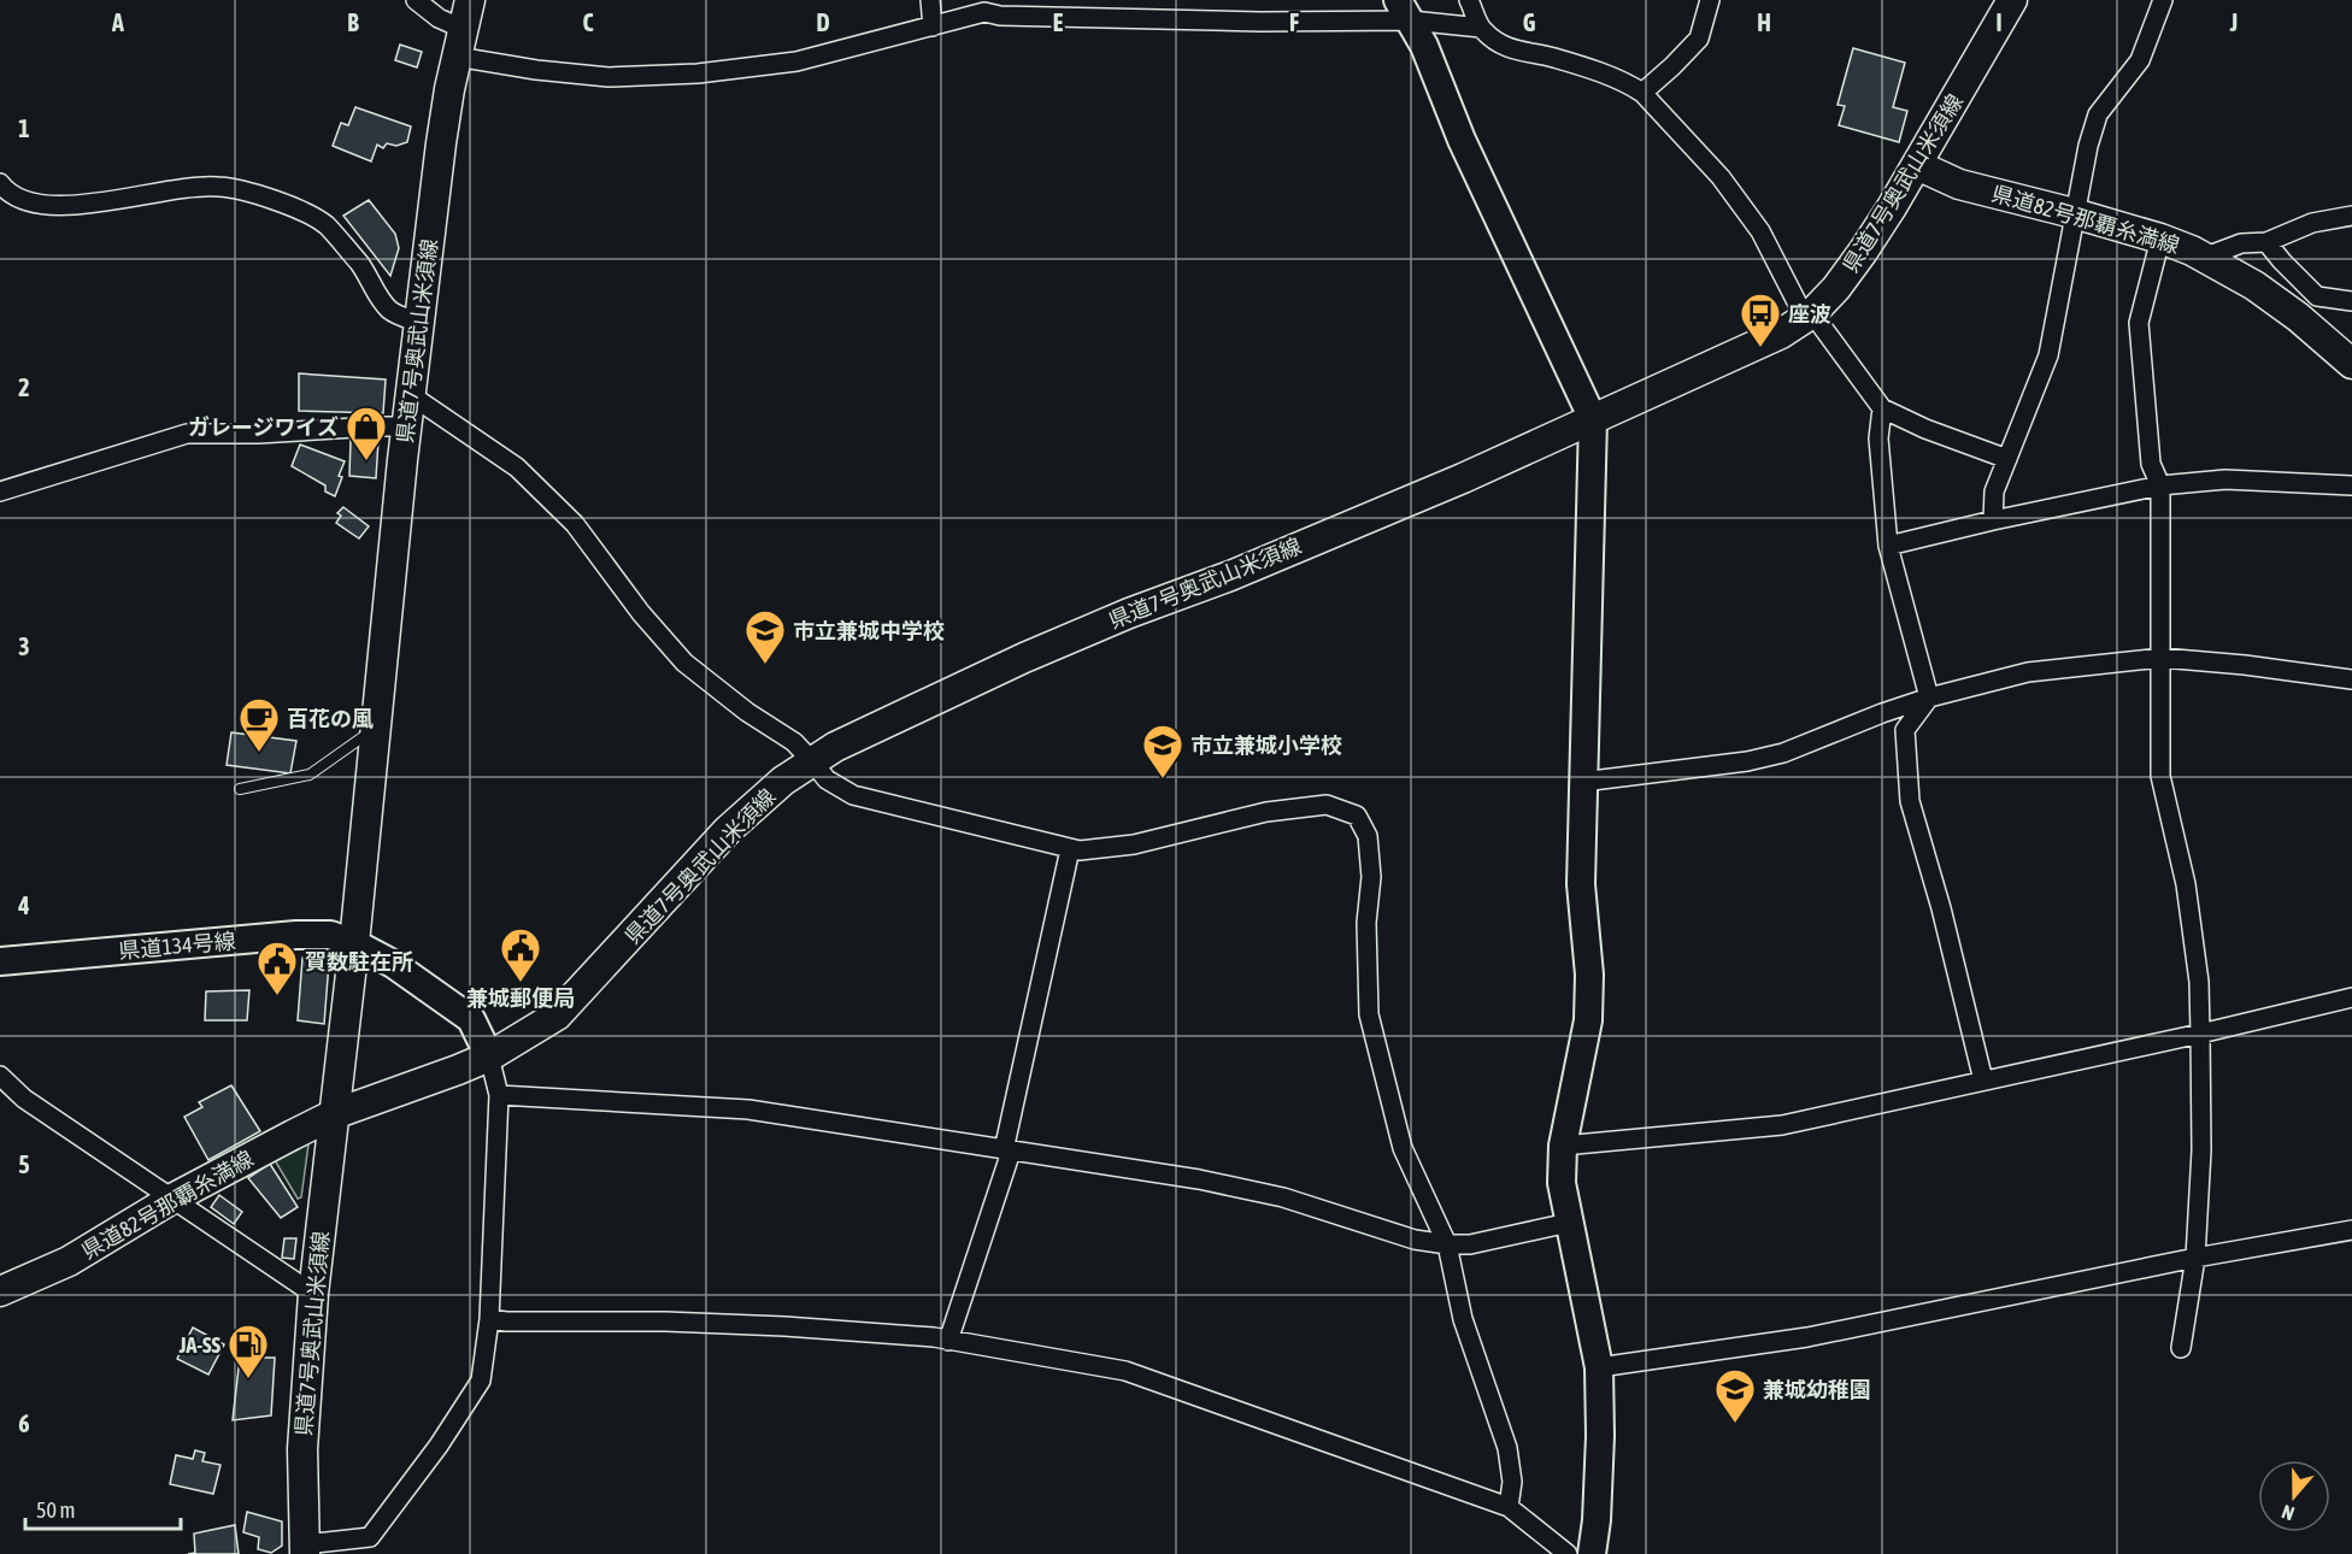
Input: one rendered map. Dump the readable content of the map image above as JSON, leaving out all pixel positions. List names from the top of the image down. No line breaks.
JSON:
{"streets":{"main road":["県道7号奥武山米須線","県道82号那覇糸満線"],"street":["県道134号線"]},"crossings":[["県道7号奥武山米須線","県道82号那覇糸満線"],["県道7号奥武山米須線","県道134号線"]],"places":{"bus stop":["座波"],"shop":["ガレージワイズ"],"school or university":["市立兼城中学校","市立兼城小学校","兼城幼稚園"],"cafe":["百花の風"],"public building":["兼城郵便局","賀数駐在所"],"fuel station":["JA-SS"]},"scale_bar":"50 m","north":"bottom","grid":{"columns":["A","B","C","D","E","F","G","H","I","J"],"rows":["1","2","3","4","5","6"]}}
